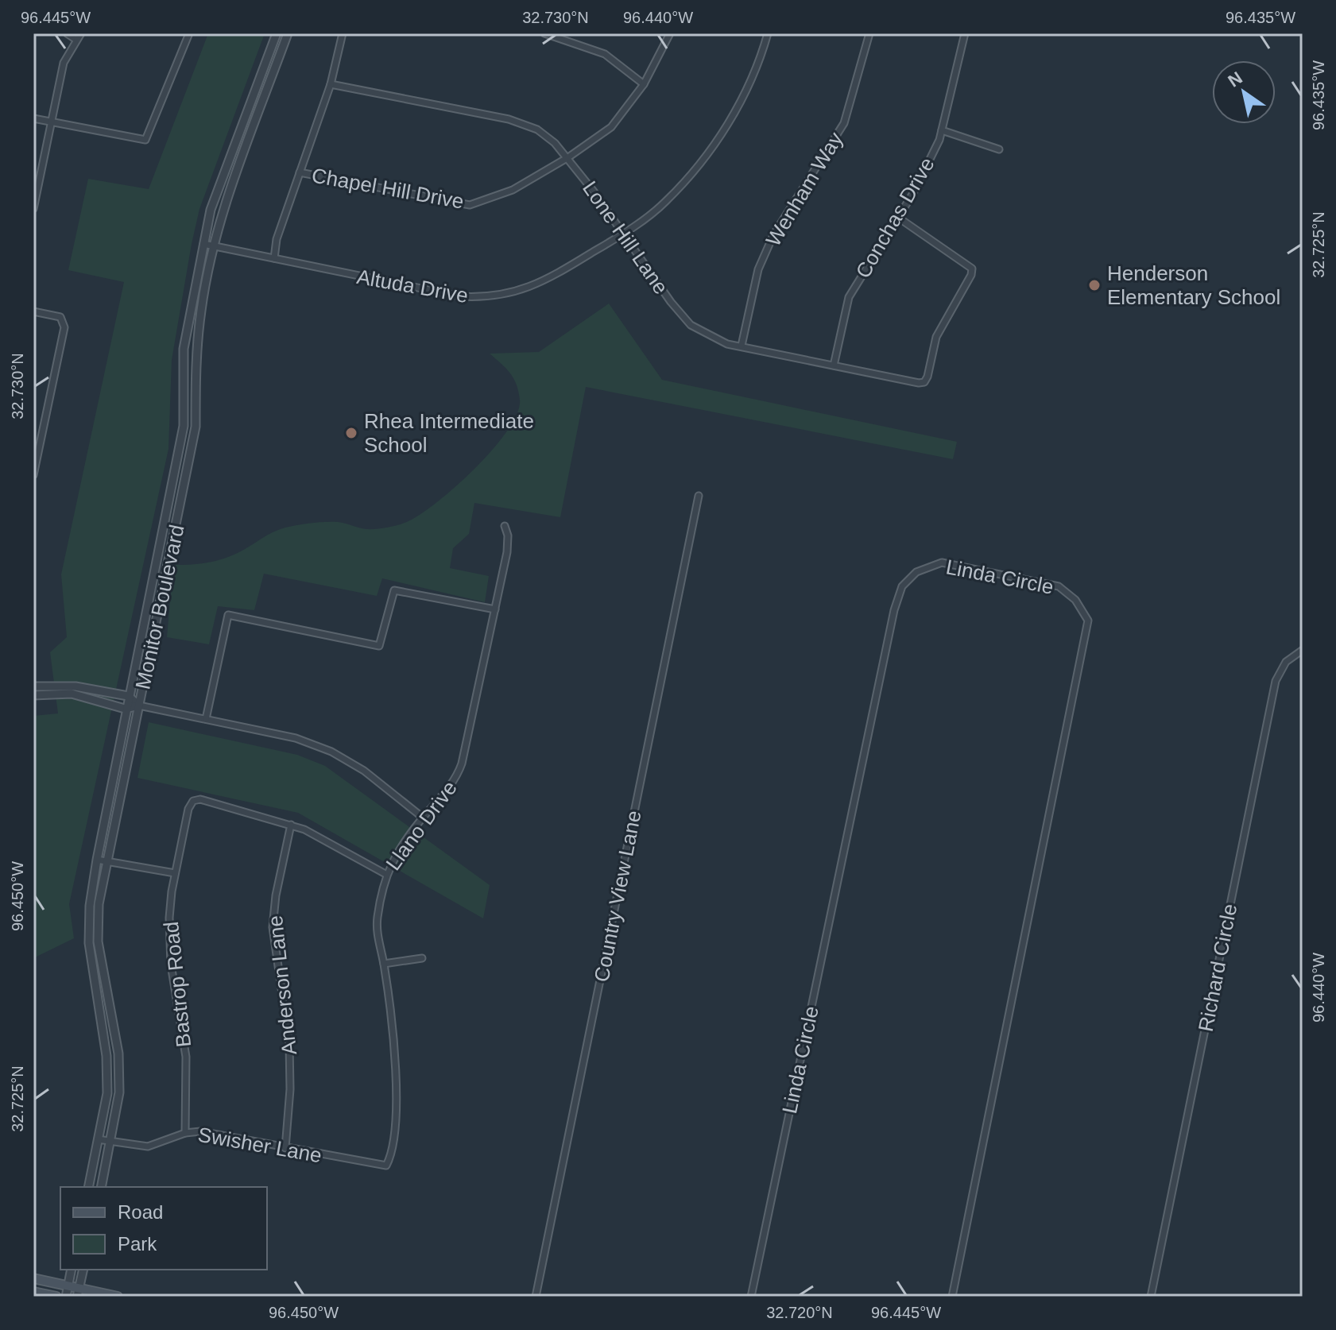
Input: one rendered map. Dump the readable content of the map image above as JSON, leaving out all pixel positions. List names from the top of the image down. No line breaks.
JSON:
{"streets":{"street":["Chapel Hill Drive","Wenham Way","Conchas Drive","Lone Hill Lane","Altuda Drive","Linda Circle","Monitor Boulevard","Llano Drive","Country View Lane","Richard Circle","Bastrop Road","Anderson Lane","Swisher Lane"]},"crossings":[["Chapel Hill Drive","Lone Hill Lane"],["Wenham Way","Lone Hill Lane"],["Conchas Drive","Lone Hill Lane"],["Lone Hill Lane","Altuda Drive"],["Altuda Drive","Monitor Boulevard"],["Monitor Boulevard","Swisher Lane"],["Llano Drive","Swisher Lane"],["Bastrop Road","Anderson Lane"],["Bastrop Road","Swisher Lane"],["Anderson Lane","Swisher Lane"]],"places":["Henderson Elementary School","Rhea Intermediate School"],"legend":["Road","Park"],"north":"top left","coordinates":["96.445°W","32.730°N","96.440°W","96.435°W","32.725°N","96.450°W","32.720°N"]}
